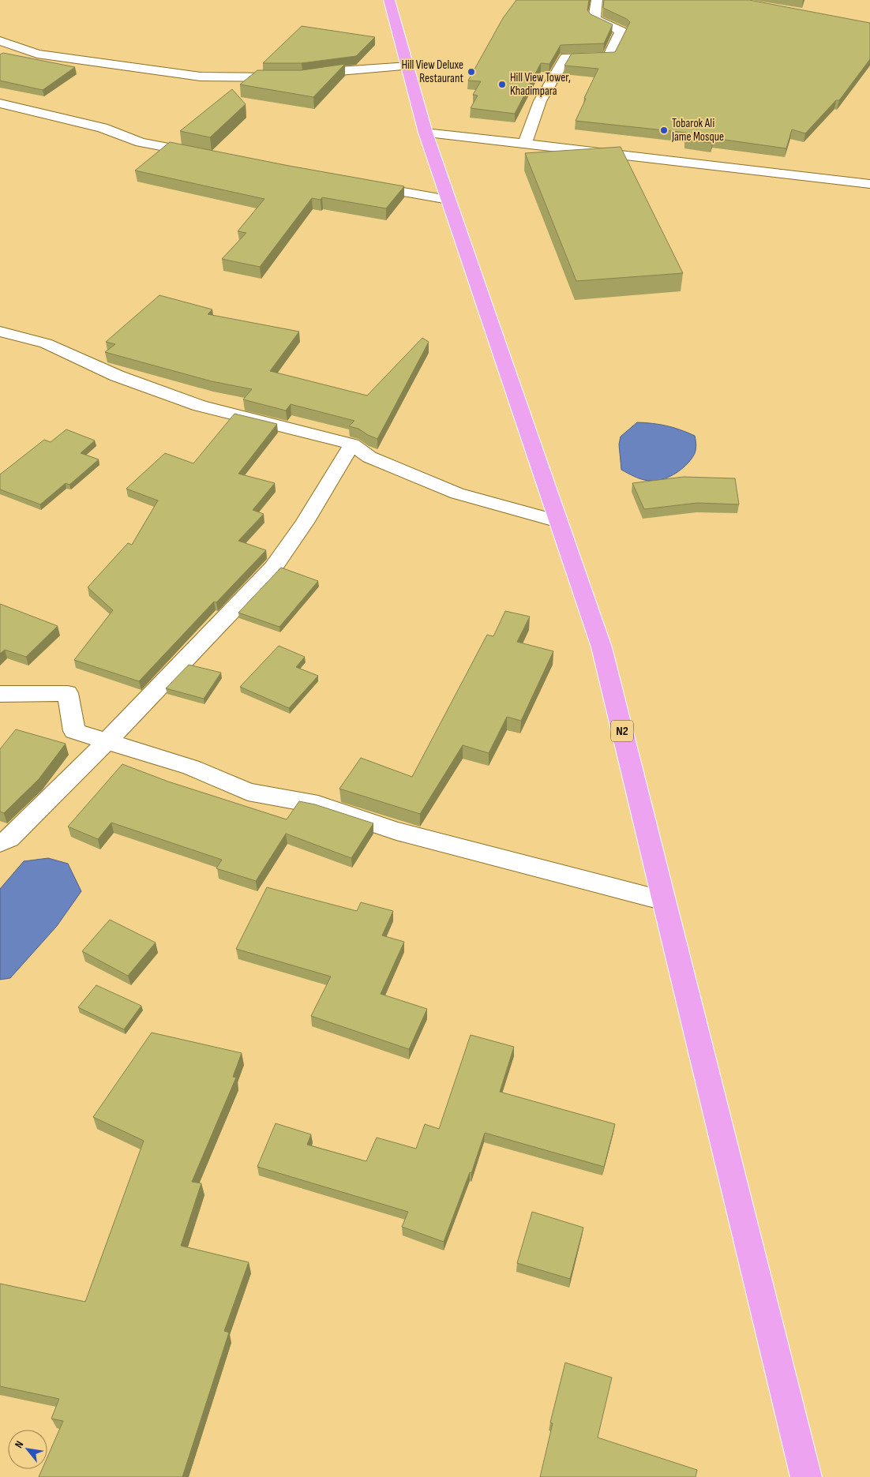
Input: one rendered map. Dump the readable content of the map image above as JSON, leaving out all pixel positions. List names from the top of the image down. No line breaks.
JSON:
{"streets":{"highway":["N2"]},"places":["Hill View Deluxe Restaurant","Hill View Tower, Khadimpara","Tobarok Ali Jame Mosque"],"north":"top left"}
